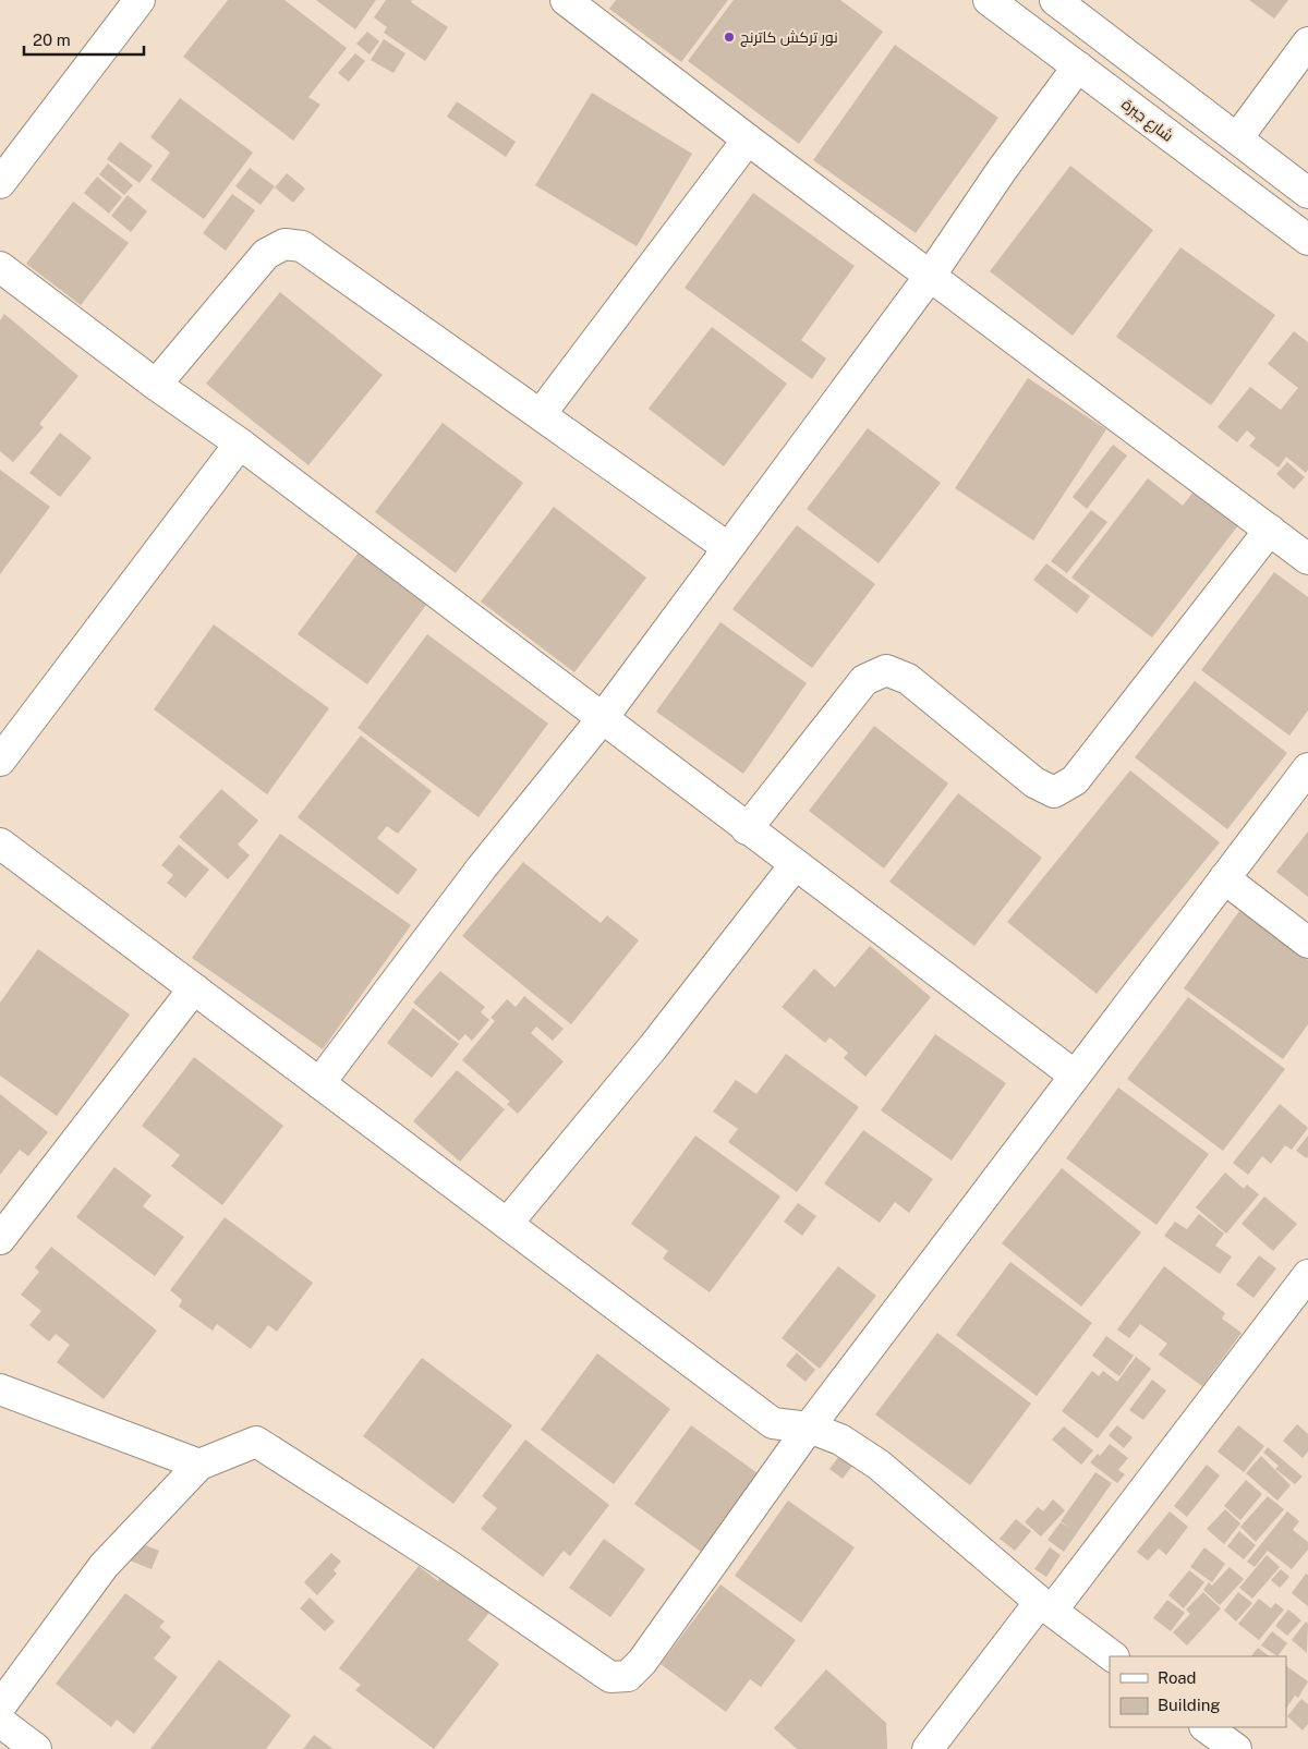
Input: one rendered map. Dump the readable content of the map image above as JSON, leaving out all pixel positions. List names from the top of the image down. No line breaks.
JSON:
{"streets":{"street":["شارع جبرة"]},"places":["نور تركش كاترنج"],"legend":["Road","Building"],"scale_bar":"20 m"}
